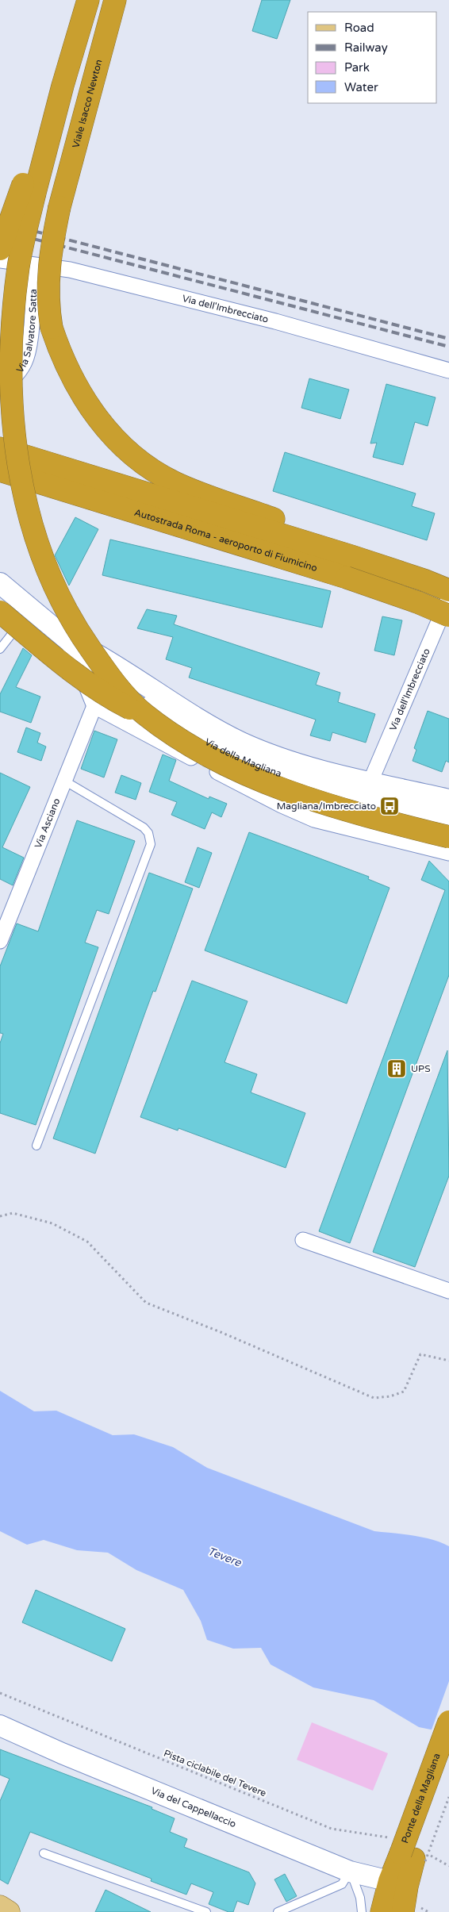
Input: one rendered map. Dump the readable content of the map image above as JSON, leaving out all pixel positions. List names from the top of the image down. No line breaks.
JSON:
{"streets":{"highway":["Viale Isacco Newton","Autostrada Roma - aeroporto di Fiumicino","Ponte della Magliana"],"main road":["Via della Magliana","Via del Cappellaccio"],"street":["Via dell'Imbrecciato","Via Salvatore Satta","Via Asciano"],"path":["Pista ciclabile del Tevere"]},"crossings":[["Via dell'Imbrecciato","Via Salvatore Satta"],["Via dell'Imbrecciato","Via della Magliana"],["Via della Magliana","Via Asciano"],["Pista ciclabile del Tevere","Ponte della Magliana"]],"water":["Tevere"],"places":{"bus stop":["Magliana/Imbrecciato"],"building":["UPS"]},"legend":["Road","Railway","Park","Water"]}
